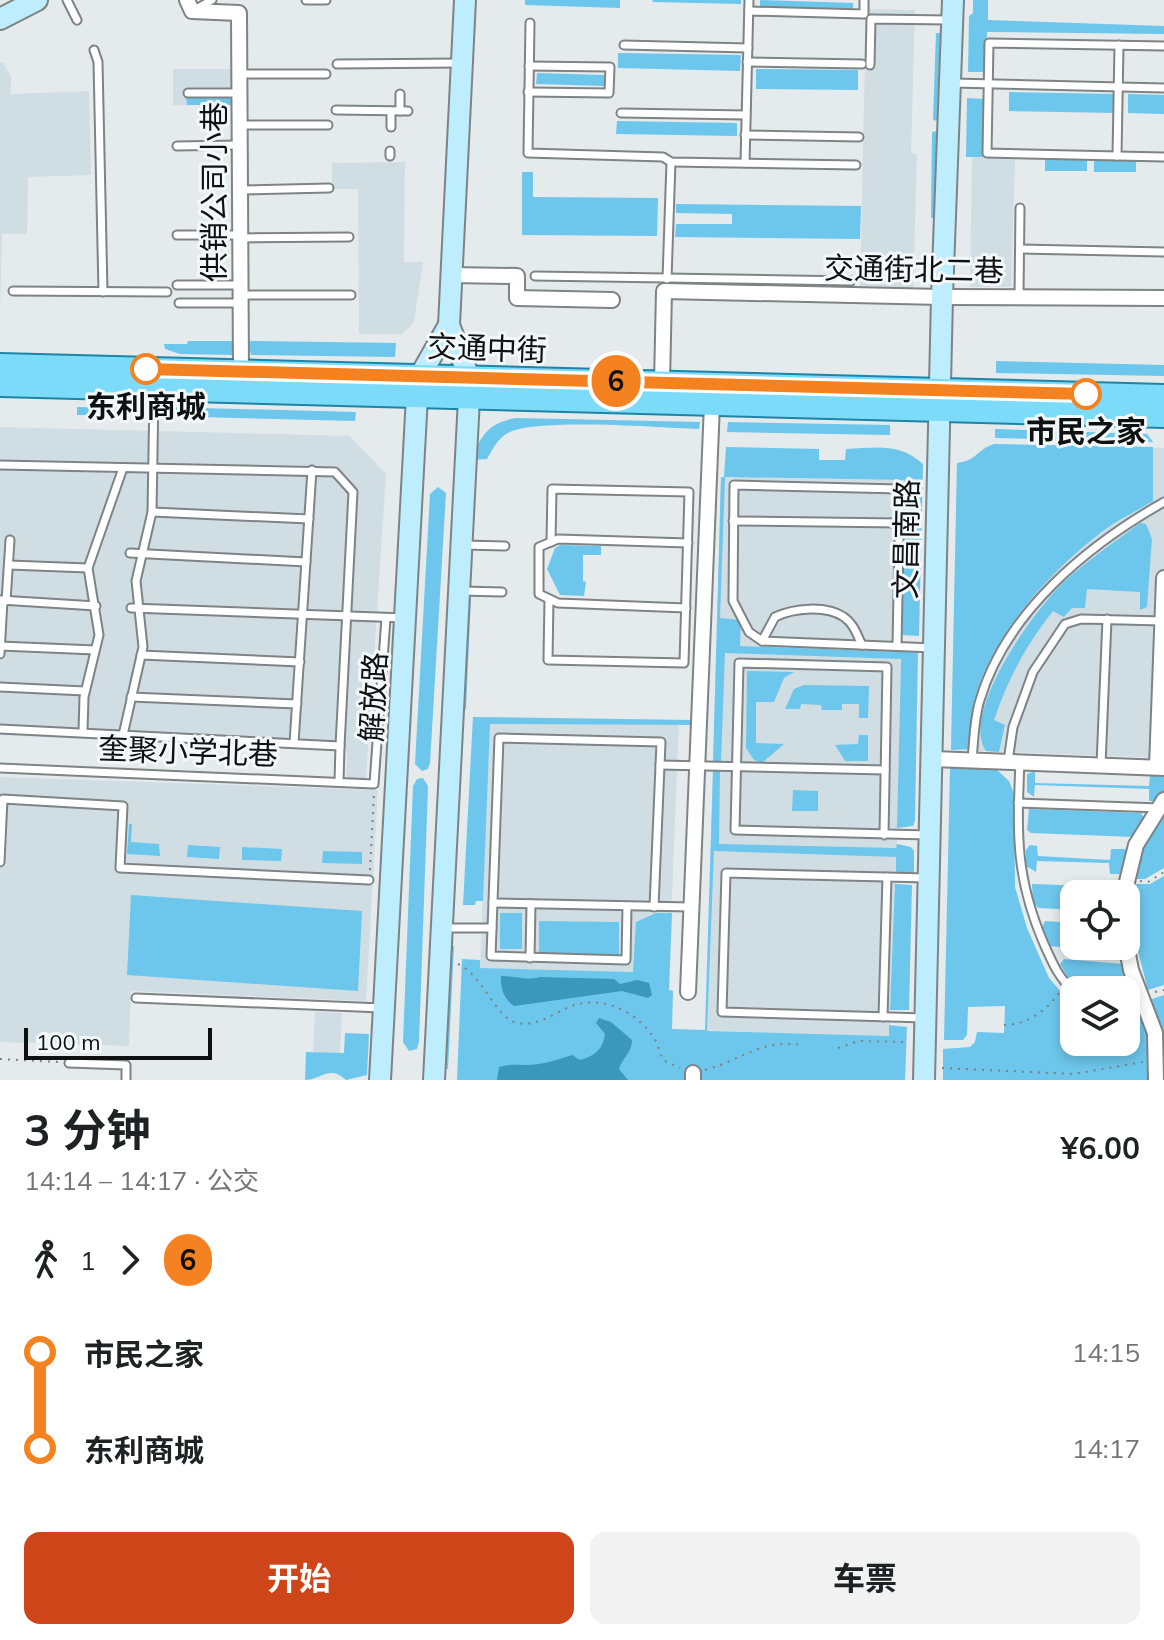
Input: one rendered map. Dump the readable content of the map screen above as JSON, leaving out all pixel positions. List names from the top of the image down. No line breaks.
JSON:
{"streets":{"main road":["交通中街"],"street":["供销公司小巷","交通街北二巷","文昌南路","解放路"],"lane":["奎聚小学北巷"]},"crossings":[["供销公司小巷","交通中街"],["交通街北二巷","文昌南路"],["交通中街","文昌南路"],["交通中街","解放路"]],"places":["东利商城","市民之家"],"lines":["bus line 6"],"scale_bar":"100 m","page":{"on_map":"6","scale":"100 m","heading":["3 分钟","14:14 – 14:17 · 公交","¥6.00"],"legs":["1","6"],"list":[{"name":"市民之家","value":"14:15"},{"name":"东利商城","value":"14:17"}],"buttons":["开始","车票"]}}
